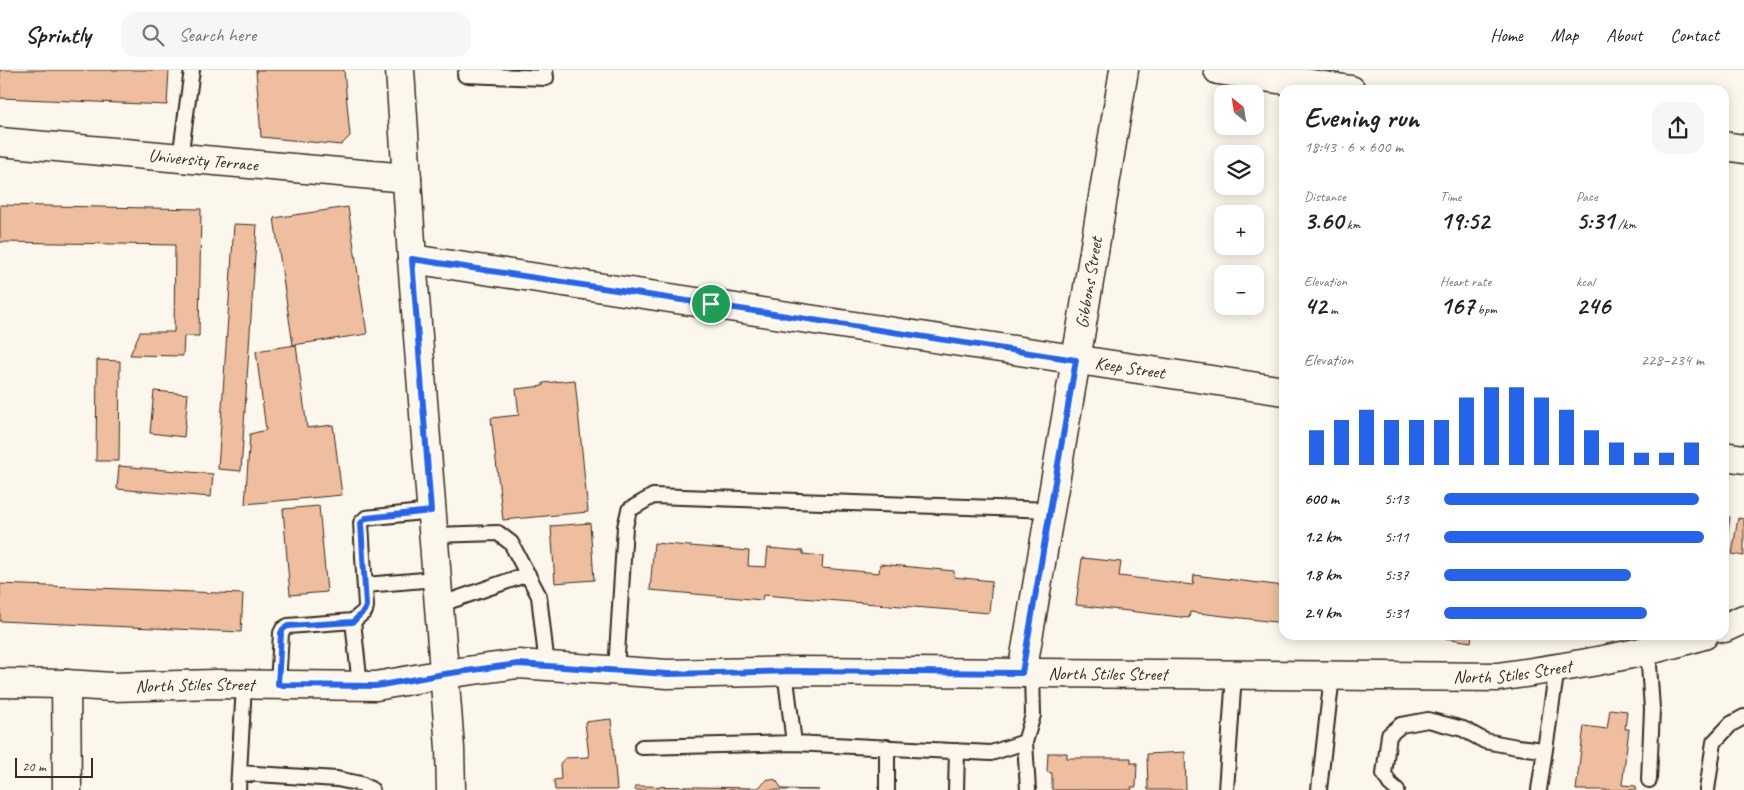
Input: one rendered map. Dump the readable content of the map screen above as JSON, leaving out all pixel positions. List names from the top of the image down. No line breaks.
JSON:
{"streets":{"main road":["University Terrace","Gibbons Street","Keep Street","North Stiles Street"]},"crossings":[["Gibbons Street","Keep Street"],["Gibbons Street","North Stiles Street"]],"scale_bar":"20 m","north":"top left","page":{"header":"Sprintly","search":"Search here","nav":["Home","Map","About","Contact"],"map_buttons":["+","−"],"heading":["Evening run","18:43 · 6 × 600 m"],"stats":[["Distance","3.60 km"],["Time","19:52"],["Pace","5:31 /km"],["Elevation","42 m"],["Heart rate","167 bpm"],["kcal","246"]],"chart":["Elevation","228–234 m"],"list":[{"name":"600 m","note":"5:13"},{"name":"1.2 km","note":"5:11"},{"name":"1.8 km","note":"5:37"},{"name":"2.4 km","note":"5:31"}],"scale":"20 m"}}
